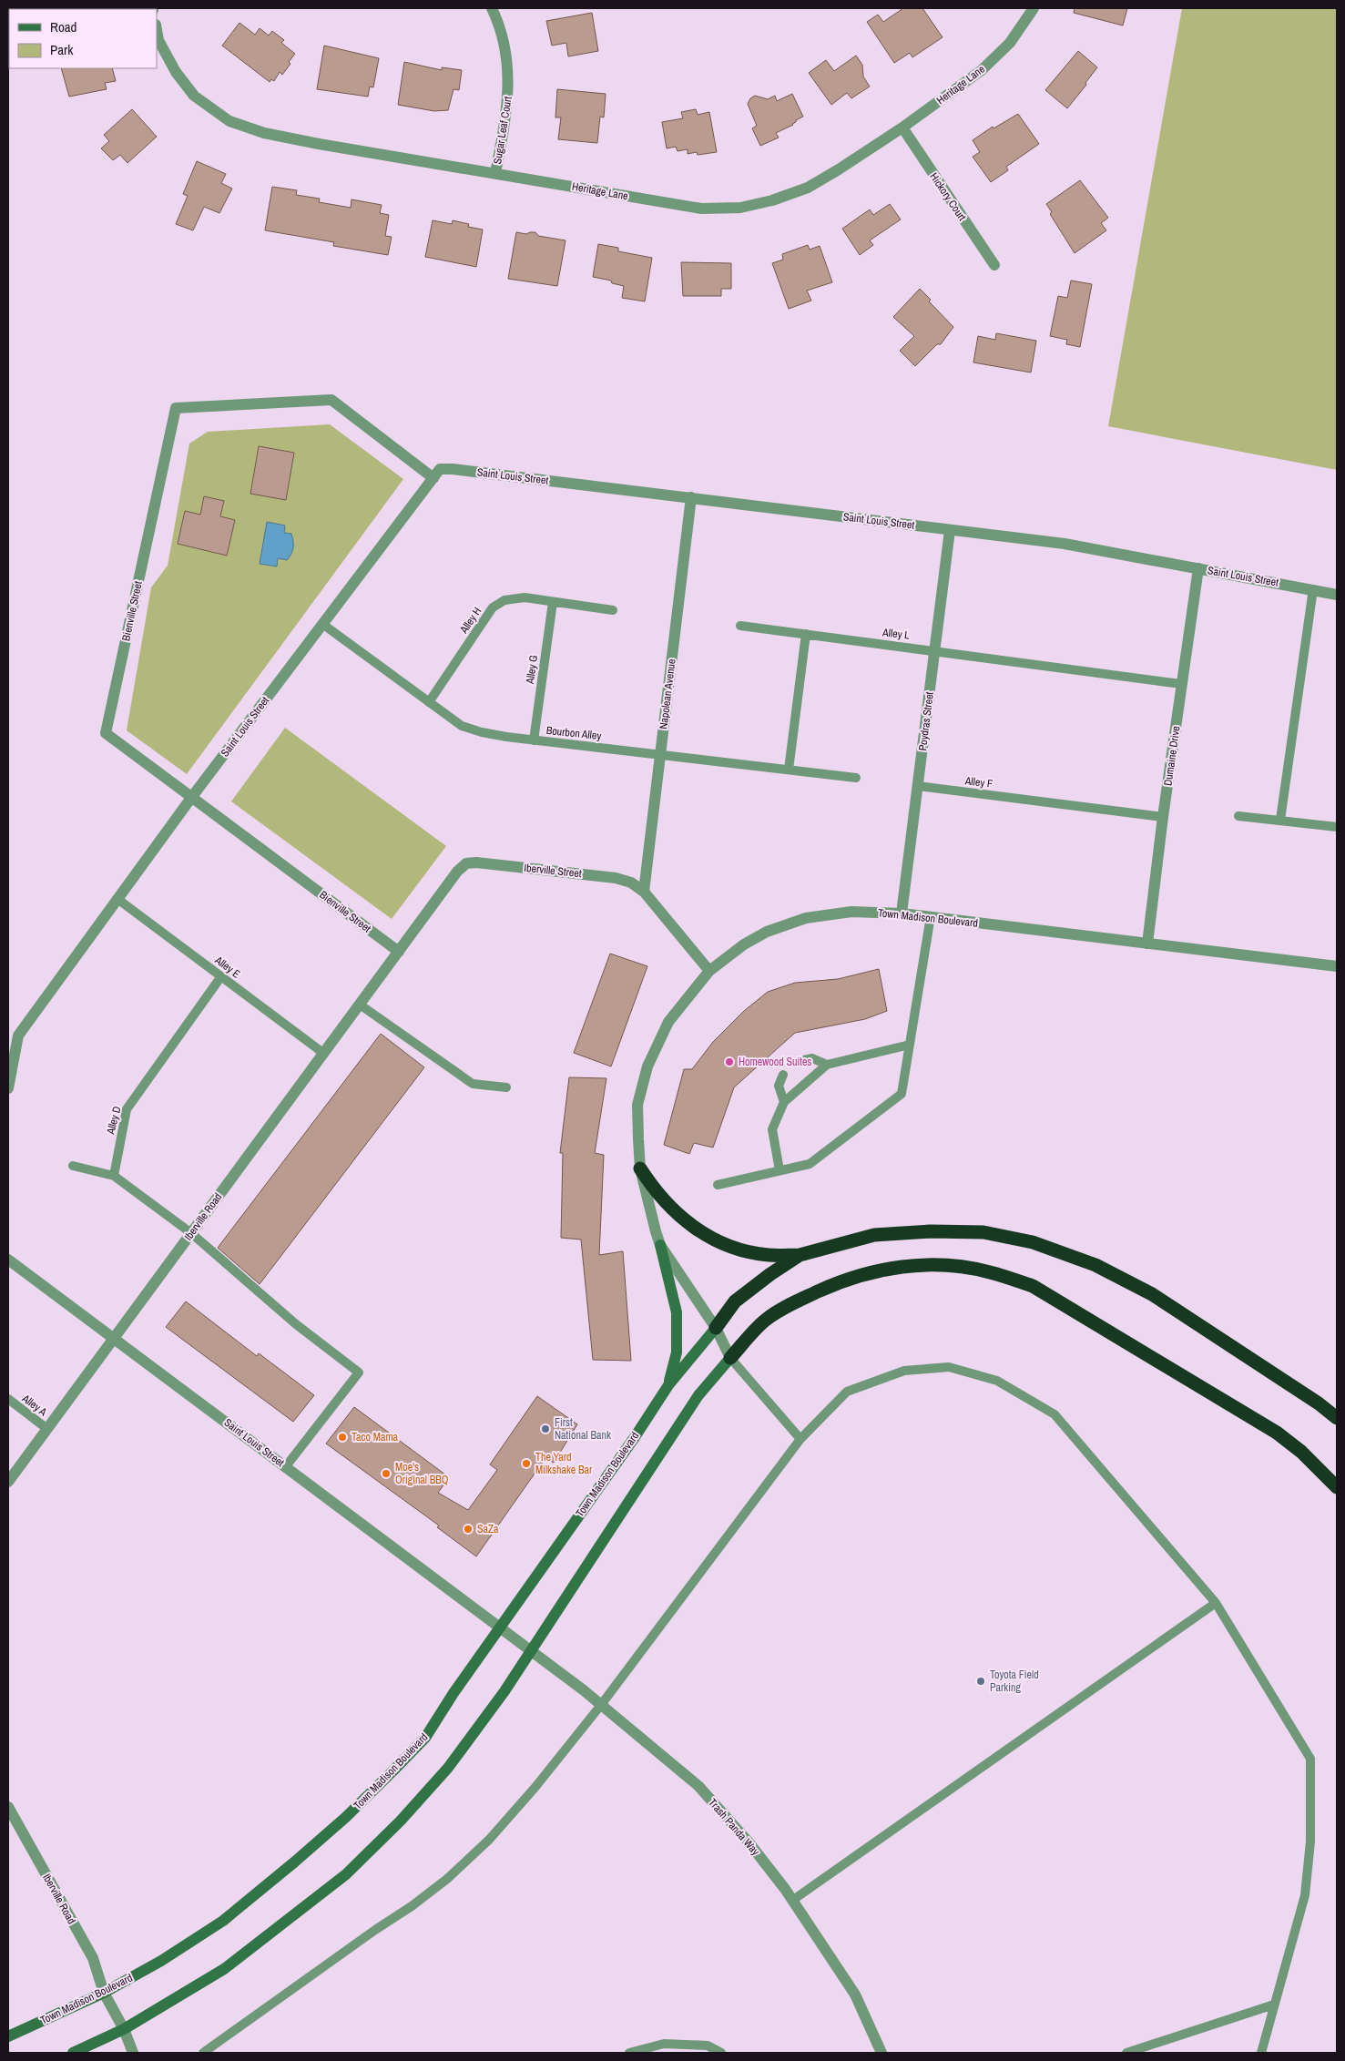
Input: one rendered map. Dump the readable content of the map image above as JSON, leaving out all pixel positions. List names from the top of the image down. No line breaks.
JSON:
{"streets":{"main road":["Town Madison Boulevard"],"street":["Heritage Lane","Sugar Leaf Court","Hickory Court","Saint Louis Street","Bienville Street","Napolean Avenue","Poydras Street","Dumaine Drive","Iberville Street","Iberville Road","Trash Panda Way"],"lane":["Alley H","Alley L","Alley G","Bourbon Alley","Alley F","Alley E","Alley D","Alley A"]},"crossings":[["Heritage Lane","Sugar Leaf Court"],["Heritage Lane","Hickory Court"],["Saint Louis Street","Bienville Street"],["Saint Louis Street","Napolean Avenue"],["Saint Louis Street","Poydras Street"],["Saint Louis Street","Bourbon Alley"],["Saint Louis Street","Dumaine Drive"],["Saint Louis Street","Town Madison Boulevard"],["Saint Louis Street","Alley E"],["Saint Louis Street","Iberville Road"],["Saint Louis Street","Trash Panda Way"],["Bienville Street","Iberville Street"],["Bienville Street","Iberville Road"],["Alley H","Alley G"],["Alley H","Bourbon Alley"],["Alley L","Poydras Street"],["Alley L","Dumaine Drive"],["Alley G","Bourbon Alley"],["Napolean Avenue","Bourbon Alley"],["Napolean Avenue","Iberville Street"],["Poydras Street","Alley F"],["Poydras Street","Town Madison Boulevard"],["Dumaine Drive","Alley F"],["Dumaine Drive","Town Madison Boulevard"],["Iberville Street","Town Madison Boulevard"],["Iberville Street","Iberville Road"],["Town Madison Boulevard","Iberville Road"],["Alley E","Alley D"],["Alley E","Iberville Road"],["Iberville Road","Alley A"]],"places":["Homewood Suites","First National Bank","Taco Mama","The Yard Milkshake Bar","Moe's Original BBQ","SaZa","Toyota Field Parking"],"legend":["Road","Park"]}
